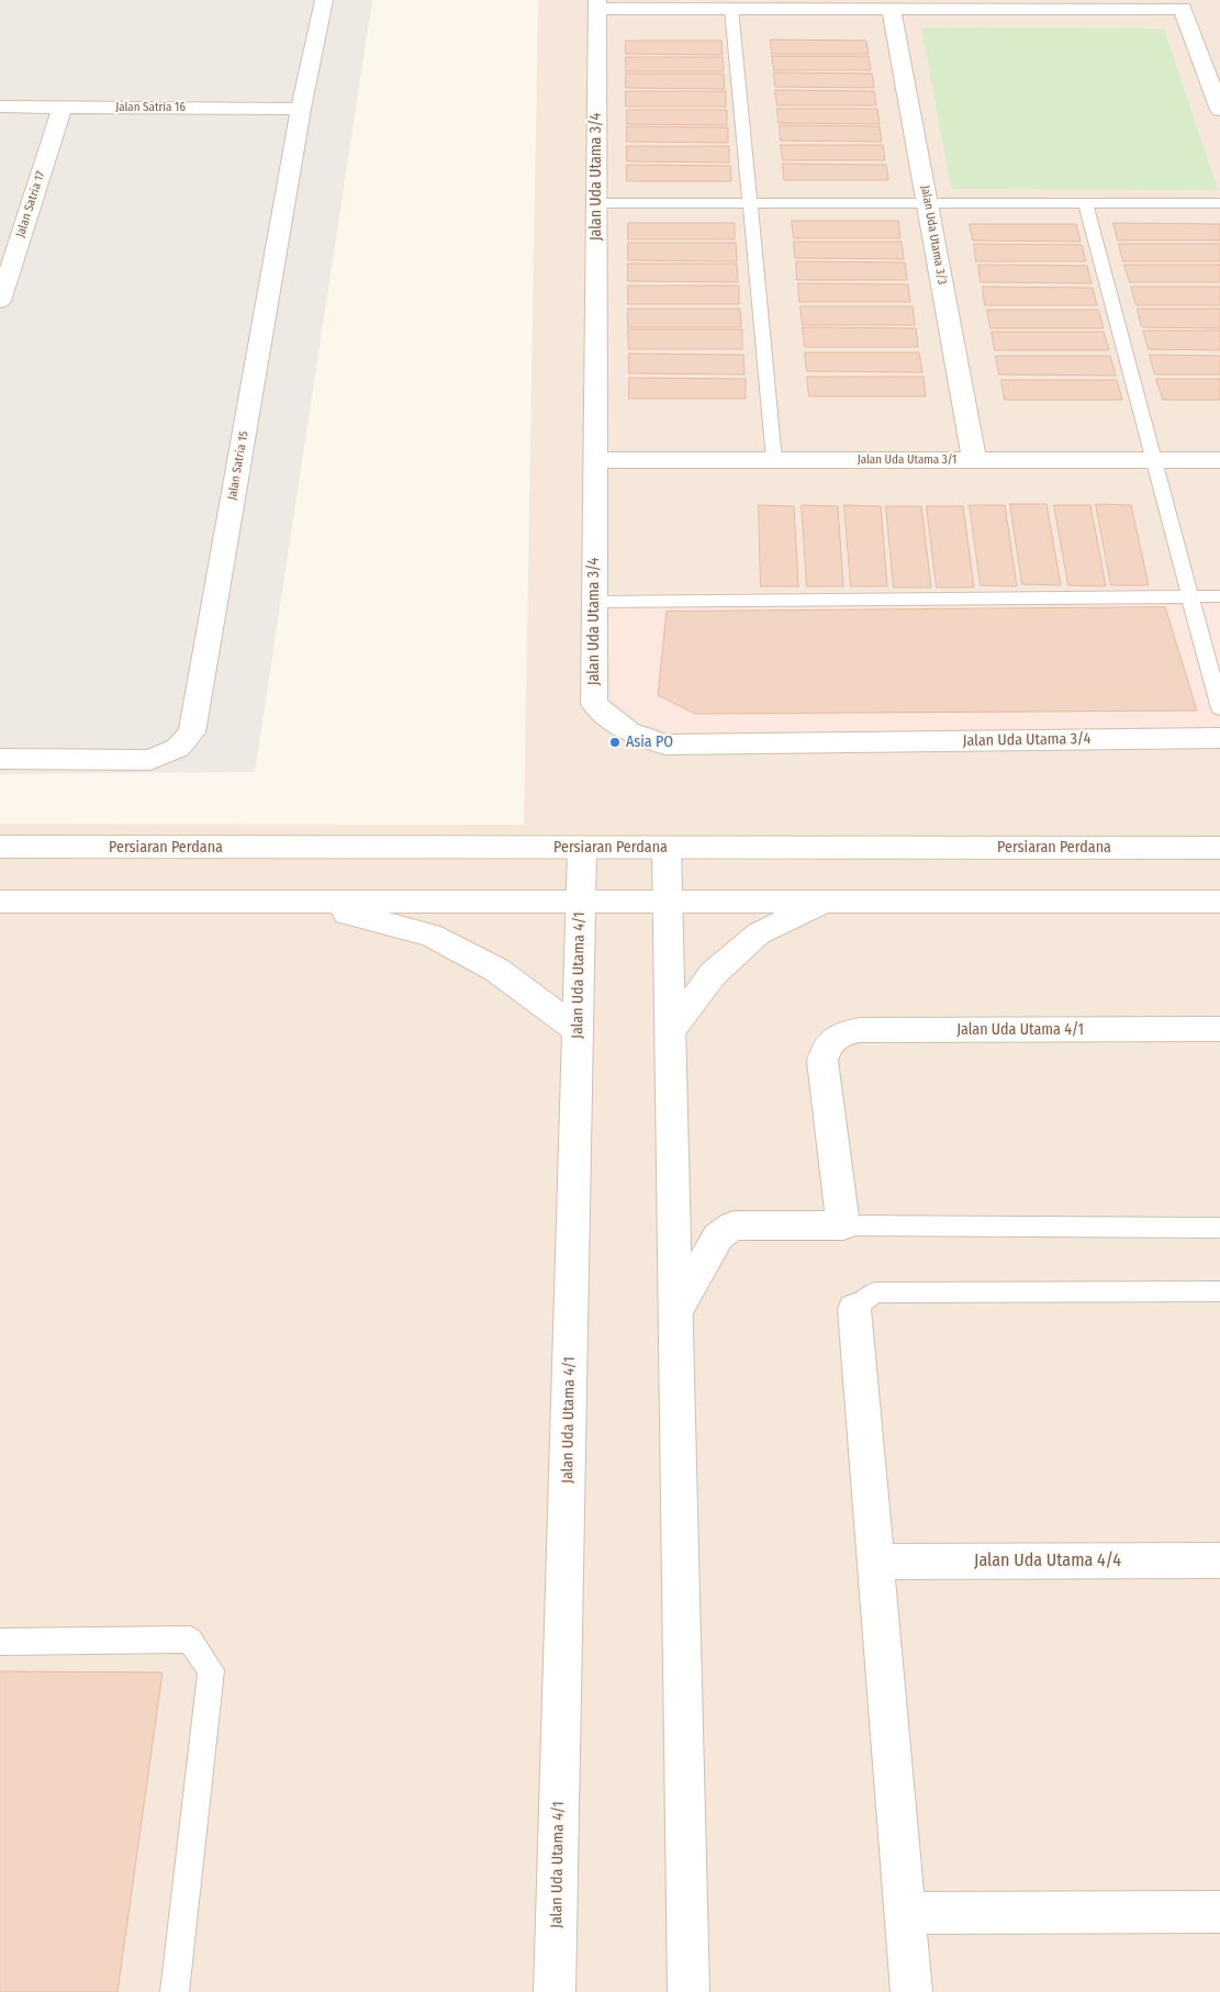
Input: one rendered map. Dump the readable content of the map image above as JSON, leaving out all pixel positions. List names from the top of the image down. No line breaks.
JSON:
{"streets":{"street":["Jalan Satria 16","Jalan Uda Utama 3/4","Jalan Satria 17","Jalan Uda Utama 3/3","Jalan Uda Utama 3/1","Jalan Satria 15","Persiaran Perdana","Jalan Uda Utama 4/1","Jalan Uda Utama 4/4"]},"crossings":[["Jalan Satria 16","Jalan Satria 17"],["Jalan Satria 16","Jalan Satria 15"],["Jalan Uda Utama 3/4","Jalan Uda Utama 3/1"],["Jalan Uda Utama 3/3","Jalan Uda Utama 3/1"],["Persiaran Perdana","Jalan Uda Utama 4/1"]],"places":["Asia PO"]}
